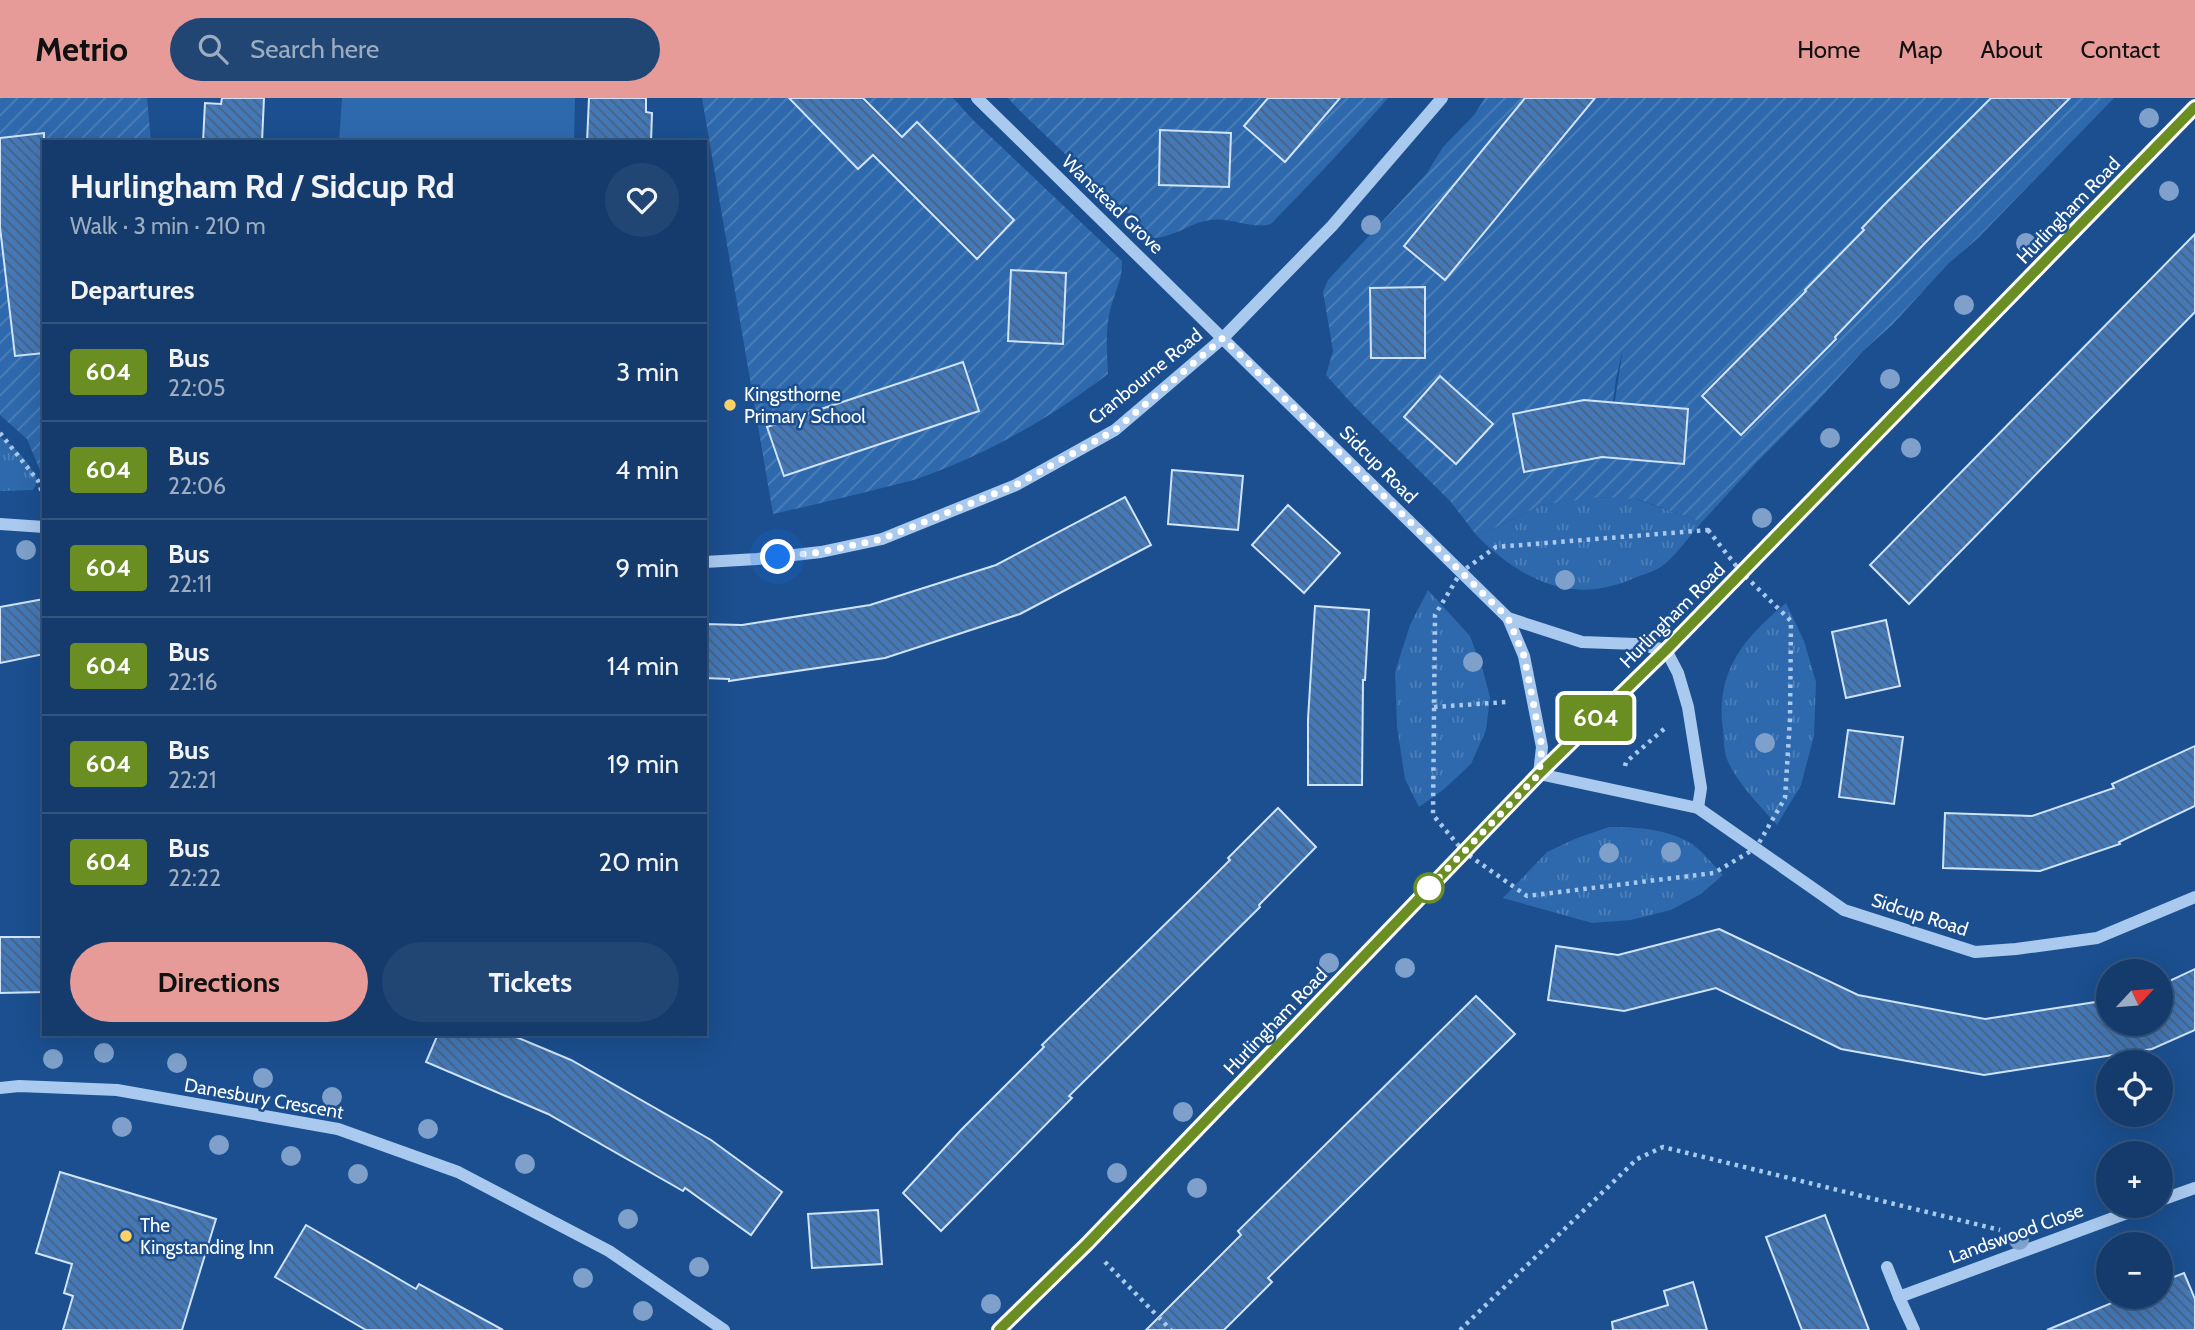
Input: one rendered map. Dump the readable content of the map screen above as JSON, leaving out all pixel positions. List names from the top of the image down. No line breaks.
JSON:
{"streets":{"street":["Wanstead Grove","Hurlingham Road","Cranbourne Road","Sidcup Road","Danesbury Crescent","Landswood Close"]},"crossings":[["Wanstead Grove","Cranbourne Road"],["Wanstead Grove","Sidcup Road"],["Hurlingham Road","Sidcup Road"],["Cranbourne Road","Sidcup Road"]],"places":["Kingsthorne Primary School","The Kingstanding Inn"],"lines":["bus line 604"],"north":"top right","page":{"header":"Metrio","search":"Search here","nav":["Home","Map","About","Contact"],"on_map":"604","heading":[["Hurlingham Rd / Sidcup Rd","Walk · 3 min · 210 m"],"Departures"],"list":[{"mark":"604","name":"Bus","note":"22:05","value":"3 min"},{"mark":"604","name":"Bus","note":"22:06","value":"4 min"},{"mark":"604","name":"Bus","note":"22:11","value":"9 min"},{"mark":"604","name":"Bus","note":"22:16","value":"14 min"},{"mark":"604","name":"Bus","note":"22:21","value":"19 min"},{"mark":"604","name":"Bus","note":"22:22","value":"20 min"}],"buttons":["Directions","Tickets"],"map_buttons":["+","−"]}}
